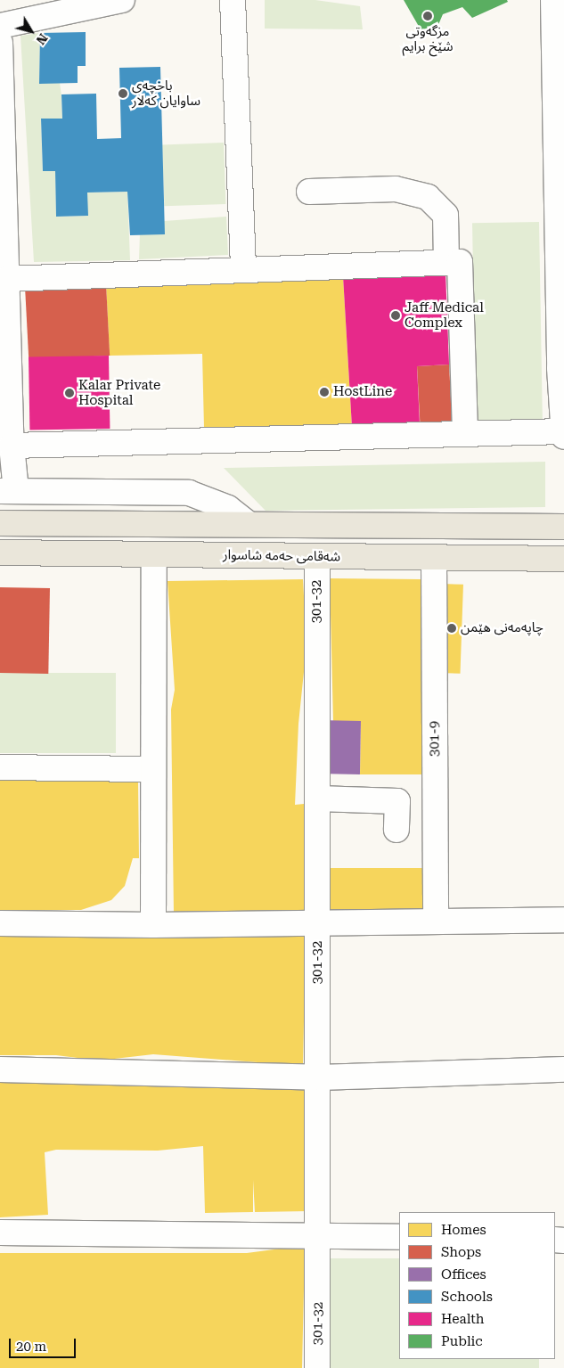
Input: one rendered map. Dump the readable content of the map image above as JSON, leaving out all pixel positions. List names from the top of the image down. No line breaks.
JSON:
{"streets":{"main road":["شەقامی حەمە شاسوار"],"street":["301-32","301-9"]},"crossings":[["شەقامی حەمە شاسوار","301-32"],["شەقامی حەمە شاسوار","301-9"]],"places":["مزگەوتی شێخ برایم","باخچەی ساوایان کەلار","Jaff Medical Complex","HostLine","Kalar Private Hospital","چاپەمەنی هێمن"],"legend":["Homes","Shops","Offices","Schools","Health","Public"],"scale_bar":"20 m","north":"bottom right"}
